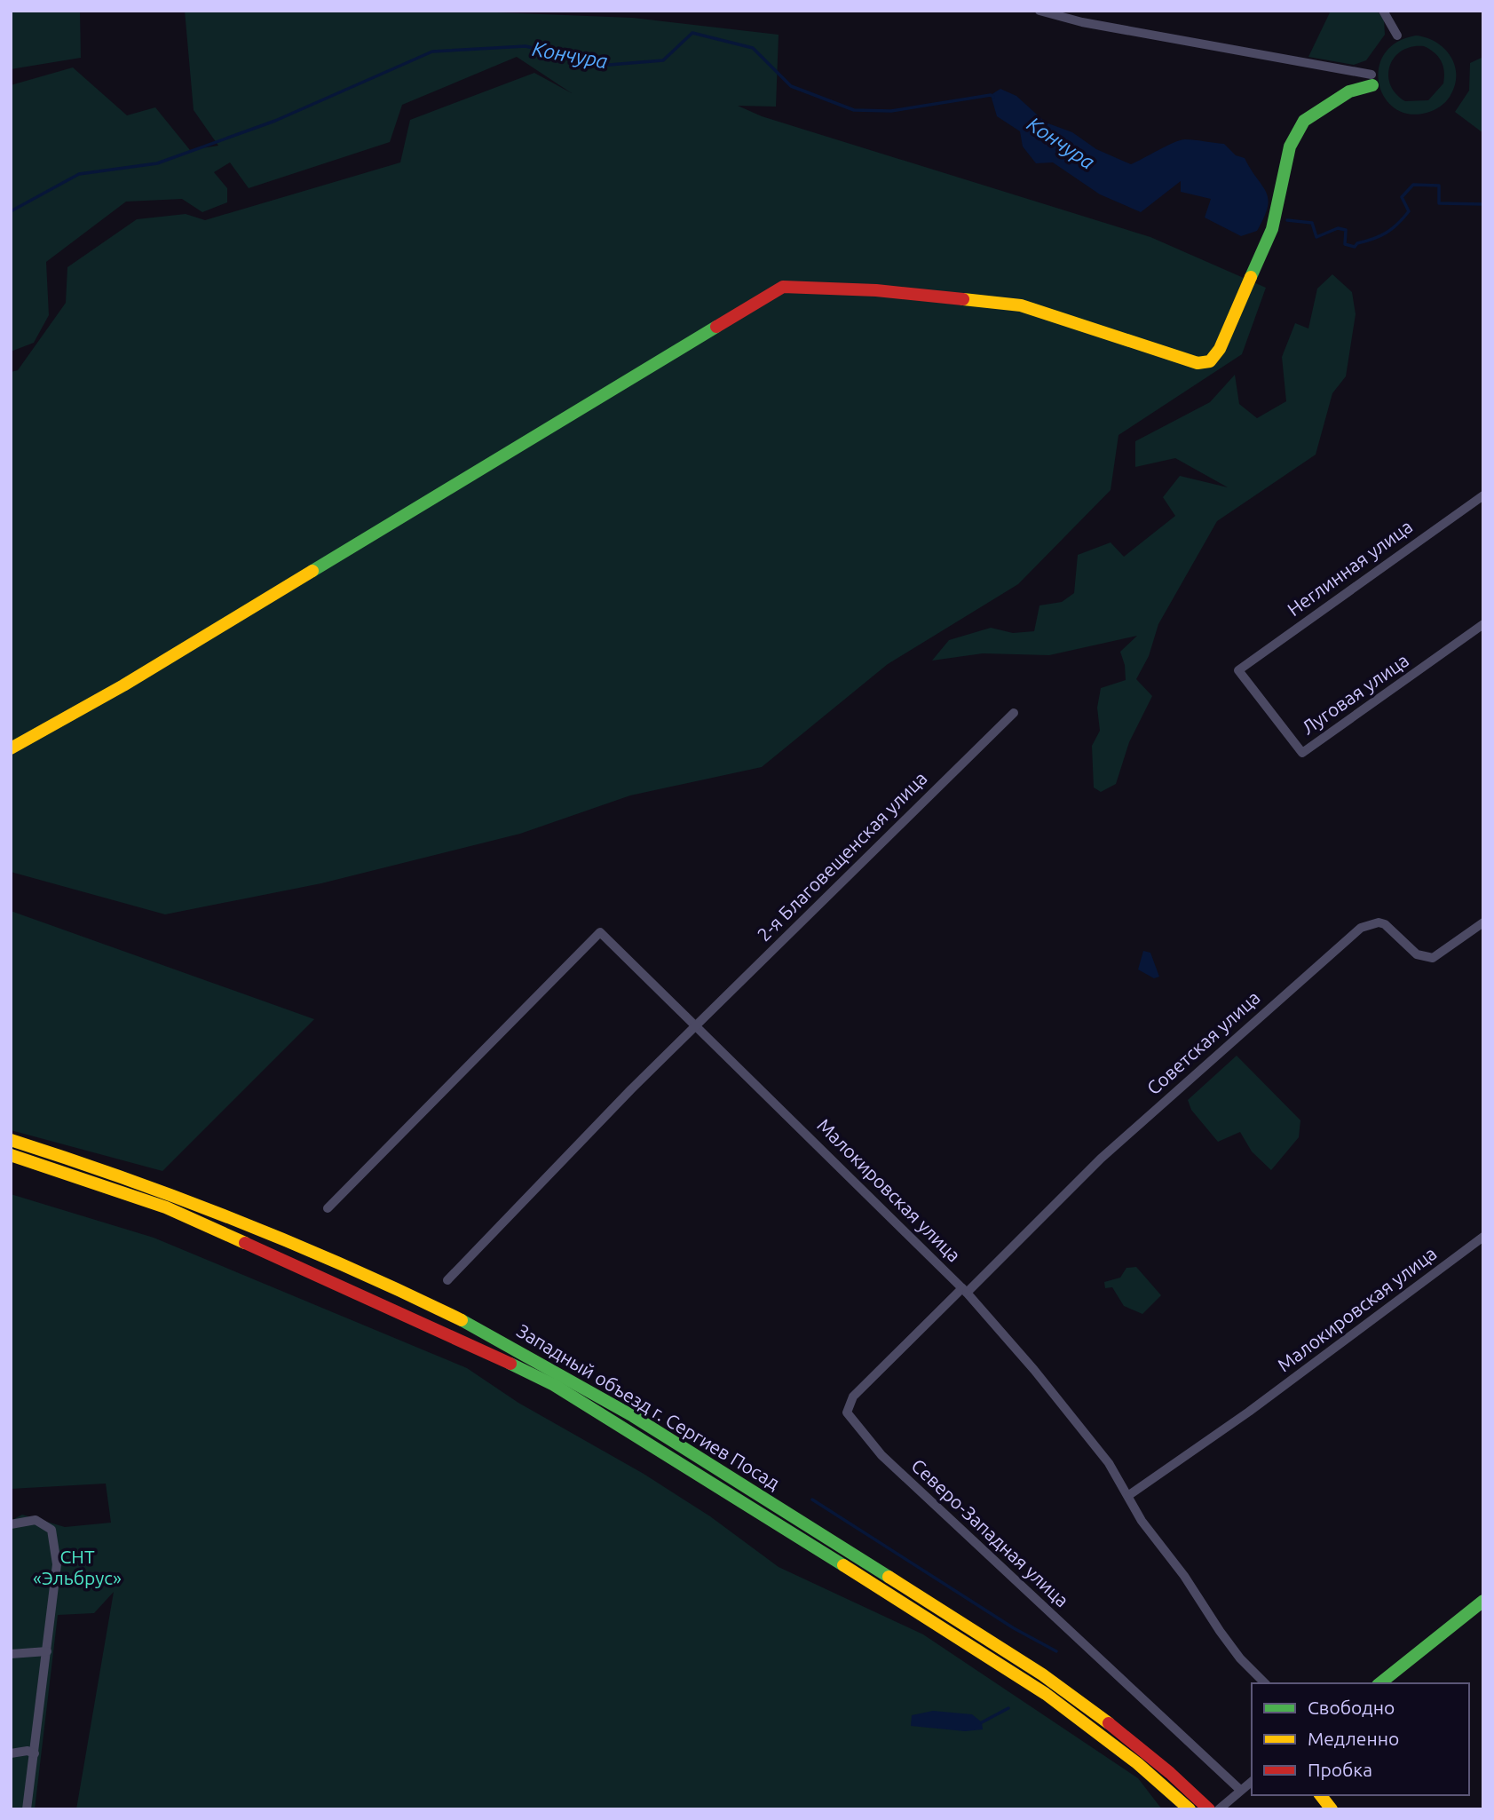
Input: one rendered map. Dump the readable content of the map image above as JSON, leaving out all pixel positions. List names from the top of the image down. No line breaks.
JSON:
{"streets":{"main road":["Западный объезд г. Сергиев Посад"],"street":["Неглинная улица","Луговая улица","2-я Благовещенская улица","Советская улица","Малокировская улица","Северо-Западная улица"]},"crossings":[["Неглинная улица","Луговая улица"],["2-я Благовещенская улица","Малокировская улица"],["Советская улица","Малокировская улица"],["Советская улица","Северо-Западная улица"],["Малокировская улица","Северо-Западная улица"]],"water":["Кончура"],"parks":["СНТ «Эльбрус»"],"legend":["Свободно","Медленно","Пробка"]}
